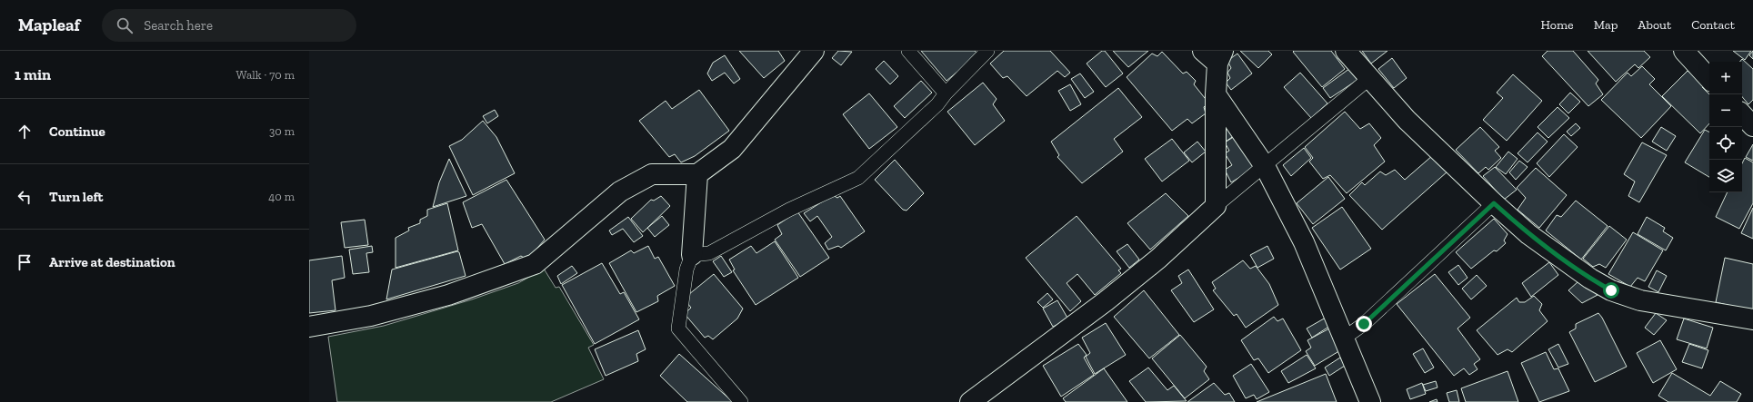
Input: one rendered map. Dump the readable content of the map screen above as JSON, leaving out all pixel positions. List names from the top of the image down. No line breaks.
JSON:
{"page":{"header":"Mapleaf","search":"Search here","nav":["Home","Map","About","Contact"],"heading":["1 min","Walk · 70 m"],"map_buttons":["+","−"],"list":[["Continue","30 m"],["Turn left","40 m"],"Arrive at destination"]}}
